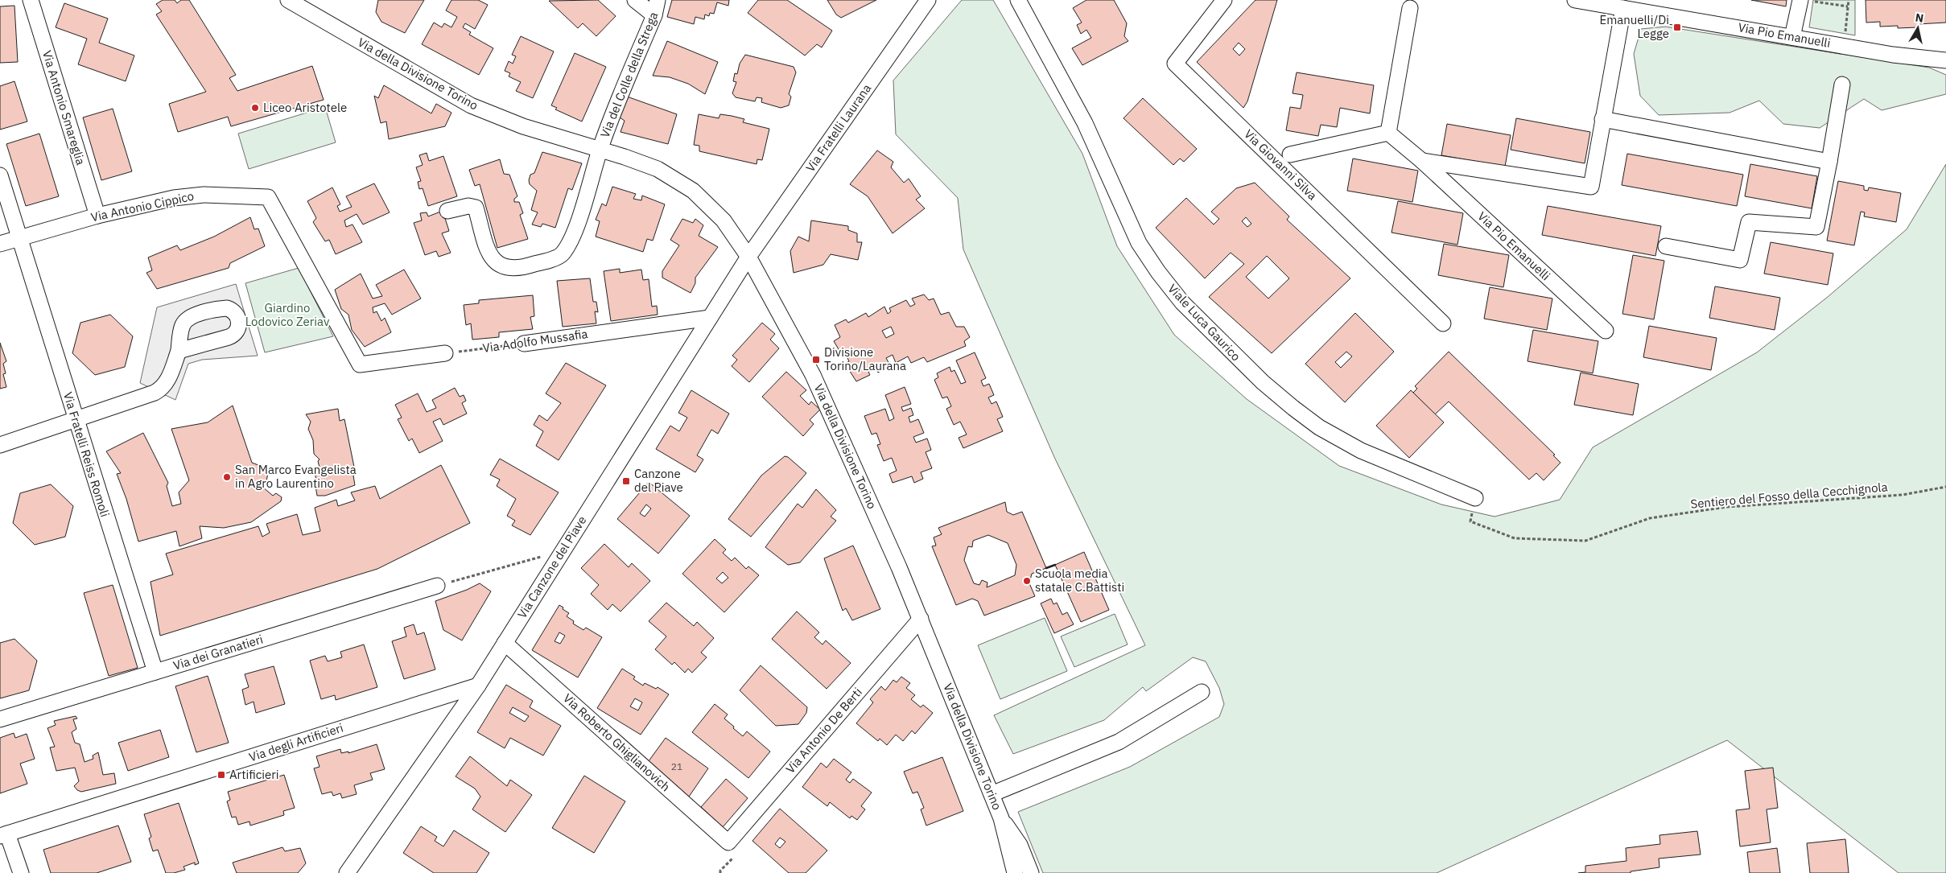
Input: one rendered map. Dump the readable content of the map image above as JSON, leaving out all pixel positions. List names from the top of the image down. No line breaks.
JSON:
{"streets":{"street":["Via Pio Emanuelli","Via della Divisione Torino","Via del Colle della Strega","Via Antonio Smareglia","Via Fratelli Laurana","Via Giovanni Silva","Via Antonio Cippico","Viale Luca Gaurico","Via Adolfo Mussafia","Via Fratelli Reiss Romoli","Via Canzone del Piave","Via dei Granatieri","Via Antonio De Berti","Via degli Artificieri","Via Roberto Ghiglianovich"],"path":["Sentiero del Fosso della Cecchignola"]},"crossings":[["Via della Divisione Torino","Via del Colle della Strega"],["Via della Divisione Torino","Via Fratelli Laurana"],["Via della Divisione Torino","Via Canzone del Piave"],["Via della Divisione Torino","Via Antonio De Berti"],["Via Antonio Smareglia","Via Antonio Cippico"],["Via Fratelli Laurana","Via Canzone del Piave"],["Via Antonio Cippico","Via Adolfo Mussafia"],["Via Antonio Cippico","Via Fratelli Reiss Romoli"],["Viale Luca Gaurico","Sentiero del Fosso della Cecchignola"],["Via Adolfo Mussafia","Via Canzone del Piave"],["Via Fratelli Reiss Romoli","Via dei Granatieri"],["Via Canzone del Piave","Via degli Artificieri"],["Via Canzone del Piave","Via Roberto Ghiglianovich"],["Via Antonio De Berti","Via Roberto Ghiglianovich"]],"parks":["Giardino Lodovico Zeriav"],"places":{"transit":["Emanuelli/Di Legge","Divisione Torino/Laurana","Canzone del Piave","Artificieri"],"other":["Liceo Aristotele","San Marco Evangelista in Agro Laurentino","Scuola media statale C.Battisti"]},"house_numbers":["21"],"north":"top"}
